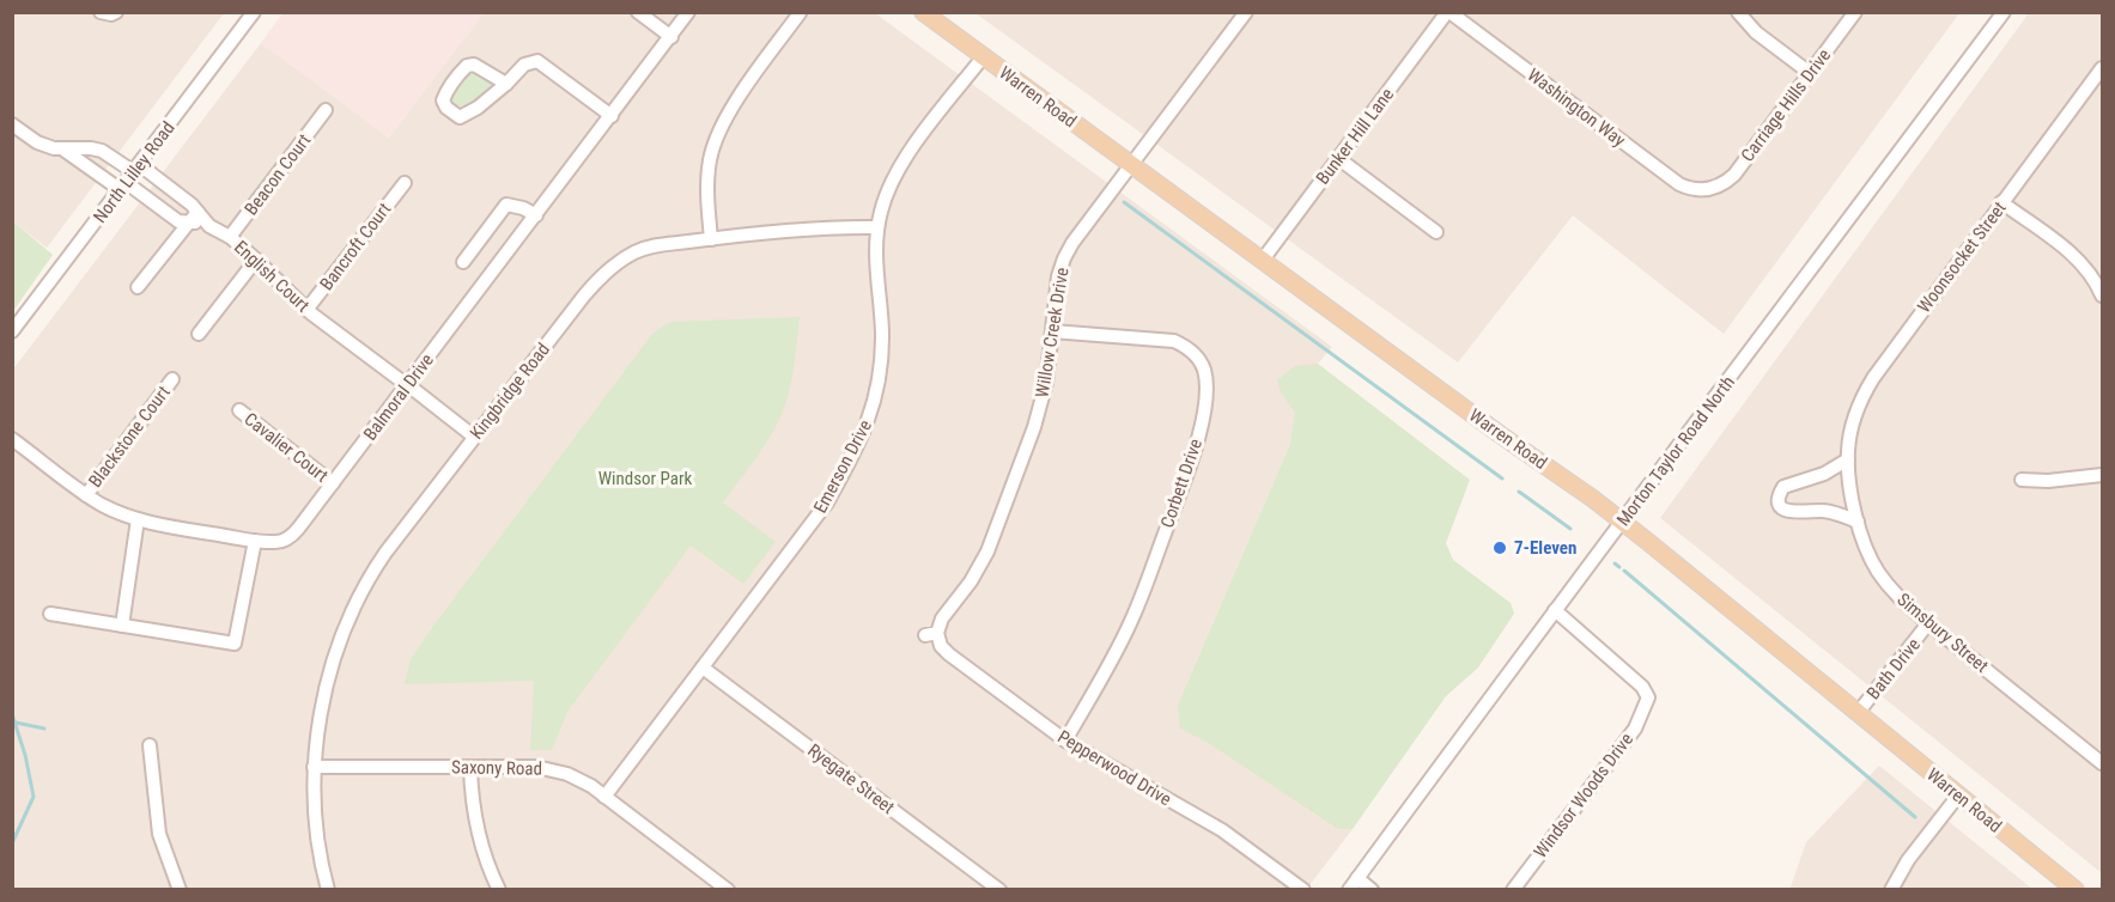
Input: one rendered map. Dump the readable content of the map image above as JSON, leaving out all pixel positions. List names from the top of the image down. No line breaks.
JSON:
{"streets":{"main road":["Warren Road"],"street":["Carriage Hills Drive","Washington Way","Bunker Hill Lane","North Lilley Road","Beacon Court","Bancroft Court","Woonsocket Street","English Court","Willow Creek Drive","Kingbridge Road","Balmoral Drive","Blackstone Court","Cavalier Court","Morton Taylor Road North","Emerson Drive","Corbett Drive","Simsbury Street","Bath Drive","Saxony Road","Pepperwood Drive","Ryegate Street","Windsor Woods Drive"]},"crossings":[["Warren Road","Bunker Hill Lane"],["Warren Road","Willow Creek Drive"],["Warren Road","Morton Taylor Road North"],["Warren Road","Emerson Drive"],["Warren Road","Bath Drive"],["Carriage Hills Drive","Washington Way"],["Washington Way","Bunker Hill Lane"],["North Lilley Road","English Court"],["Beacon Court","English Court"],["Bancroft Court","English Court"],["Woonsocket Street","Simsbury Street"],["English Court","Kingbridge Road"],["English Court","Balmoral Drive"],["Willow Creek Drive","Corbett Drive"],["Willow Creek Drive","Pepperwood Drive"],["Kingbridge Road","Emerson Drive"],["Kingbridge Road","Saxony Road"],["Balmoral Drive","Blackstone Court"],["Balmoral Drive","Cavalier Court"],["Morton Taylor Road North","Windsor Woods Drive"],["Emerson Drive","Saxony Road"],["Emerson Drive","Ryegate Street"],["Corbett Drive","Pepperwood Drive"],["Simsbury Street","Bath Drive"]],"parks":["Windsor Park"],"places":["7-Eleven"]}
